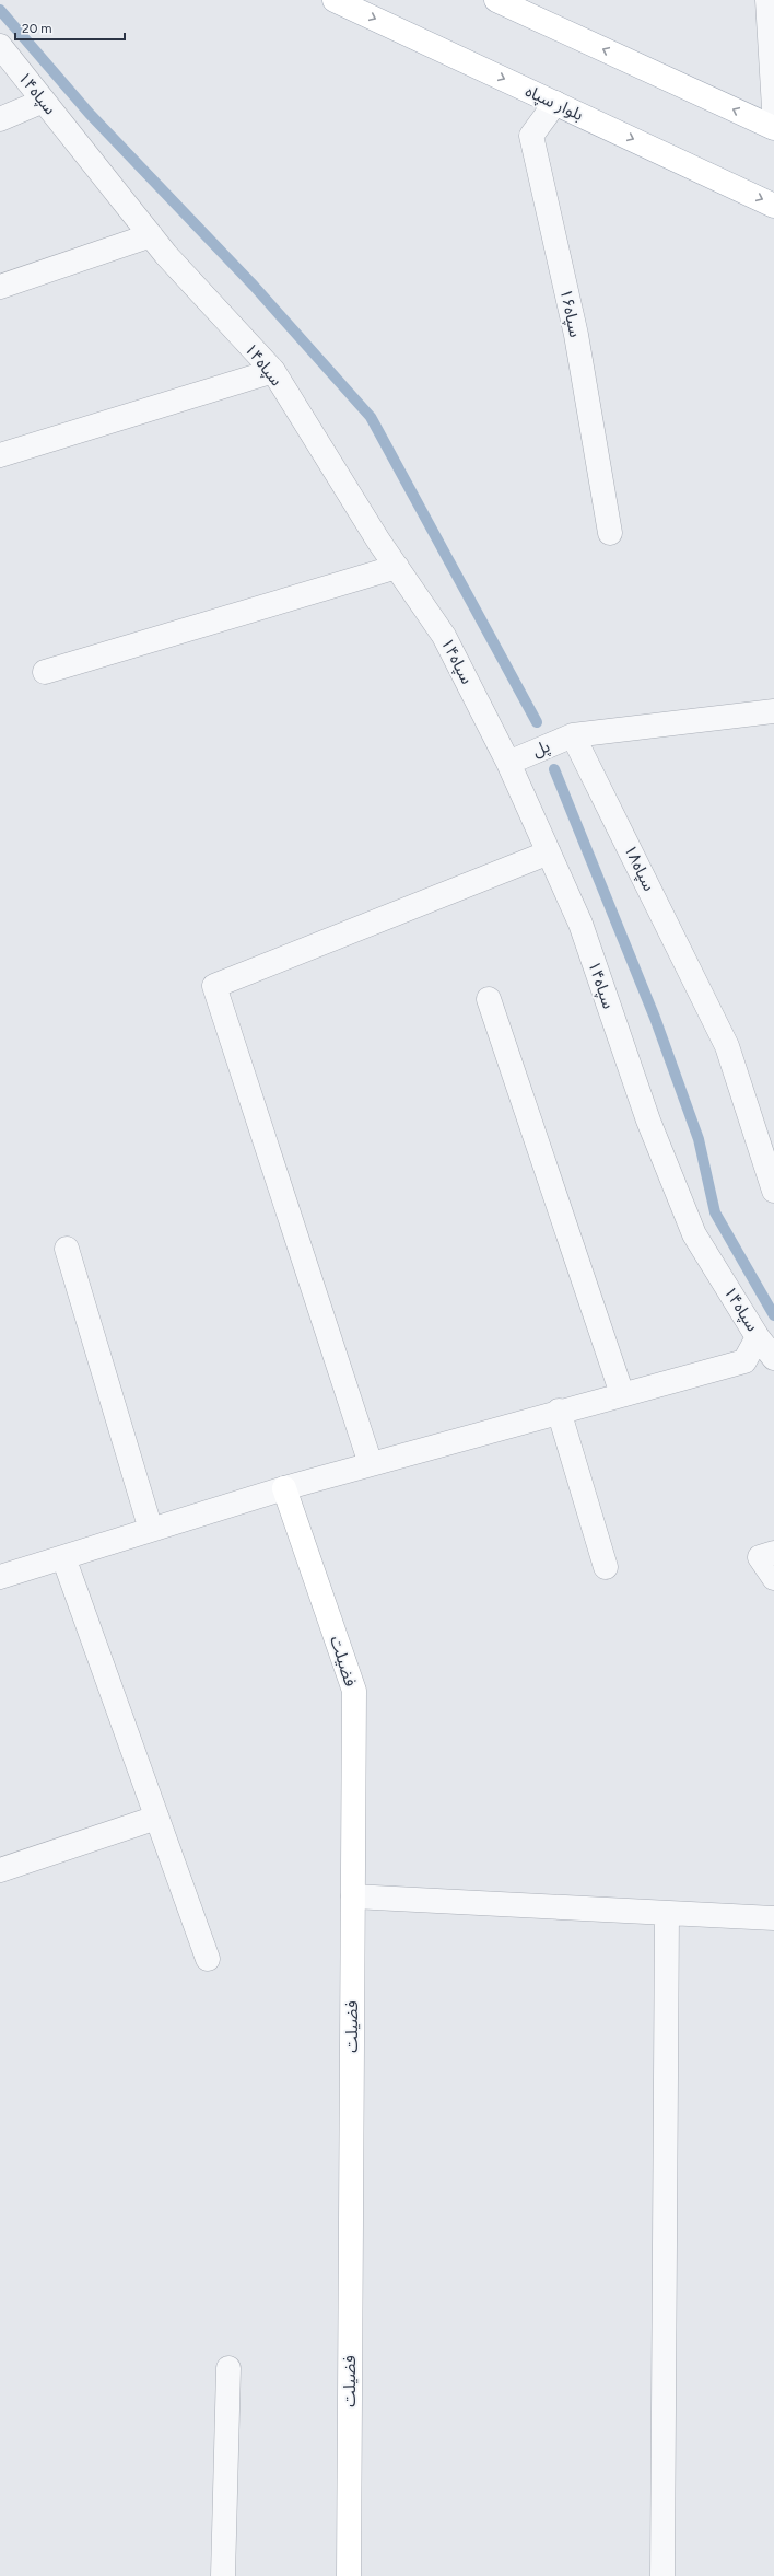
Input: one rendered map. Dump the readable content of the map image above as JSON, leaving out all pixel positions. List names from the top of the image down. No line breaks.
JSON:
{"streets":{"street":["سپاه۱۴","بلوار سپاه","سپاه۱۶","پل","سپاه۱۸","فضیلت"]},"crossings":[["سپاه۱۴","پل"],["بلوار سپاه","سپاه۱۶"],["پل","سپاه۱۸"]],"scale_bar":"20 m"}
